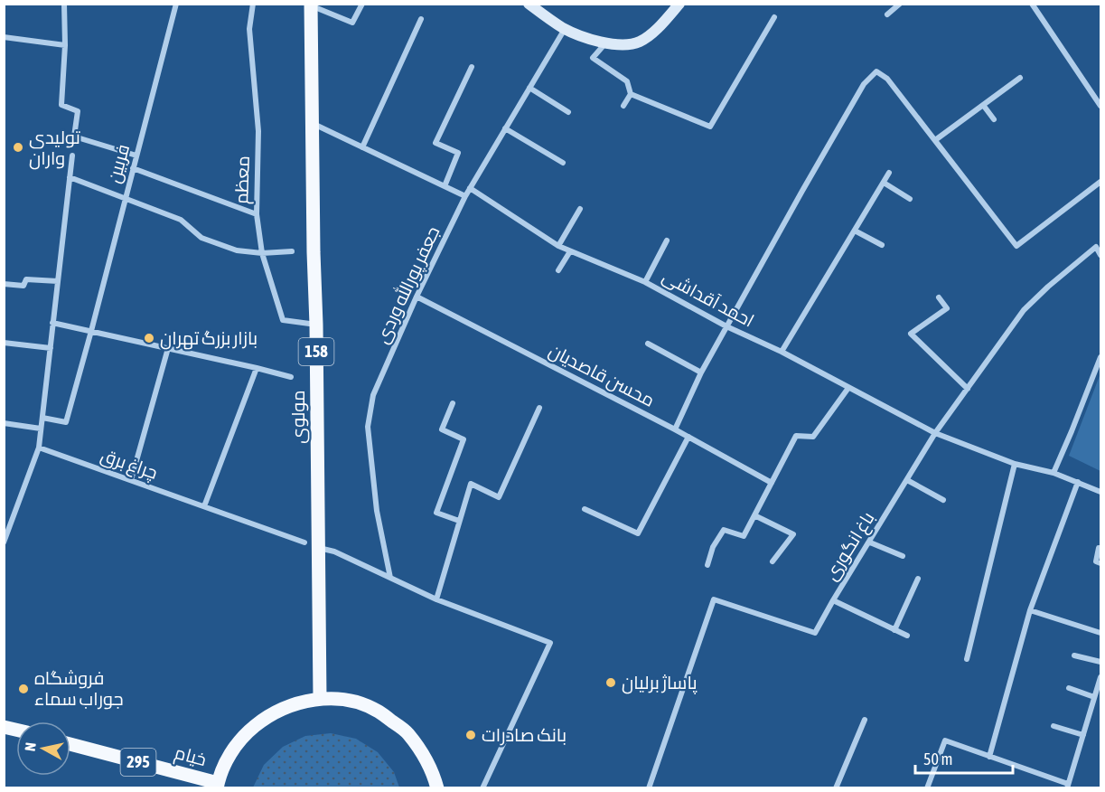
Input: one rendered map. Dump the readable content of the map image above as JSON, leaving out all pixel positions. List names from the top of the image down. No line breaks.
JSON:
{"streets":{"main road":["158","مولوی","خیام","295"],"street":["فربین","معظم","جعفر پورالله وردی","احمد آقداشی","محسن قاصدیان","چراغ برق","باغ انگوری"]},"crossings":[["معظم","مولوی"],["جعفر پورالله وردی","احمد آقداشی"],["جعفر پورالله وردی","محسن قاصدیان"],["جعفر پورالله وردی","چراغ برق"],["احمد آقداشی","باغ انگوری"],["مولوی","چراغ برق"]],"places":["تولیدی واران","بازار بزرگ تهران","پاساژ برلیان","فروشگاه جوراب سماء","بانک صادرات"],"scale_bar":"50 m","north":"left"}
